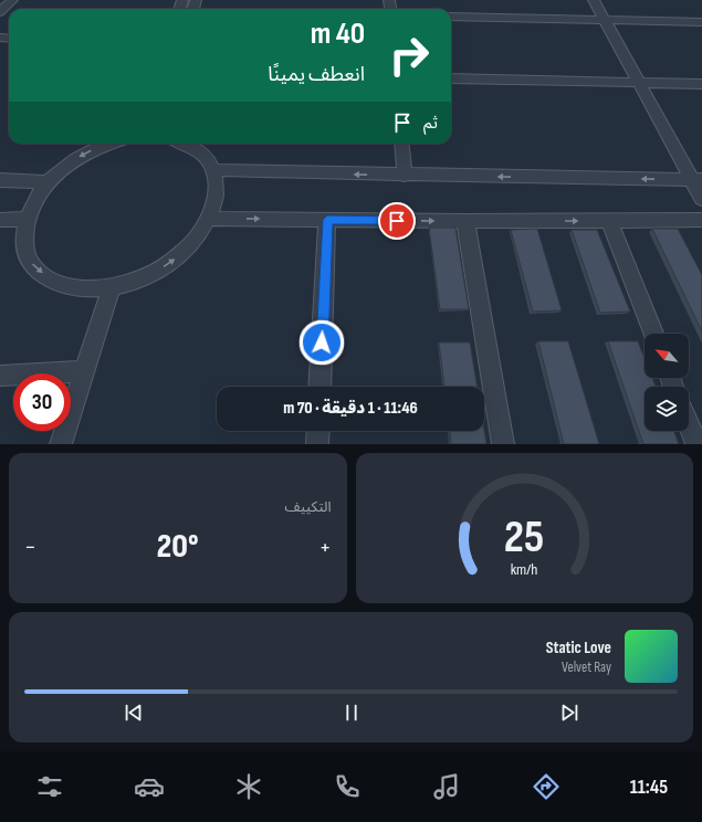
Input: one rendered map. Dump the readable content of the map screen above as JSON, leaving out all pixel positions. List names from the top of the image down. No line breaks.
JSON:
{"north":"top left","page":{"turn":["40 m","انعطف يمينًا"],"then":"ثم","limit":"30","trip":"11:46 · 1 دقيقة · 70 m","tile":"التكييف","heat":["−","20°","+"],"song":["Static Love","Velvet Ray"],"tabs":"11:45","gauge":["25","km/h"]}}
